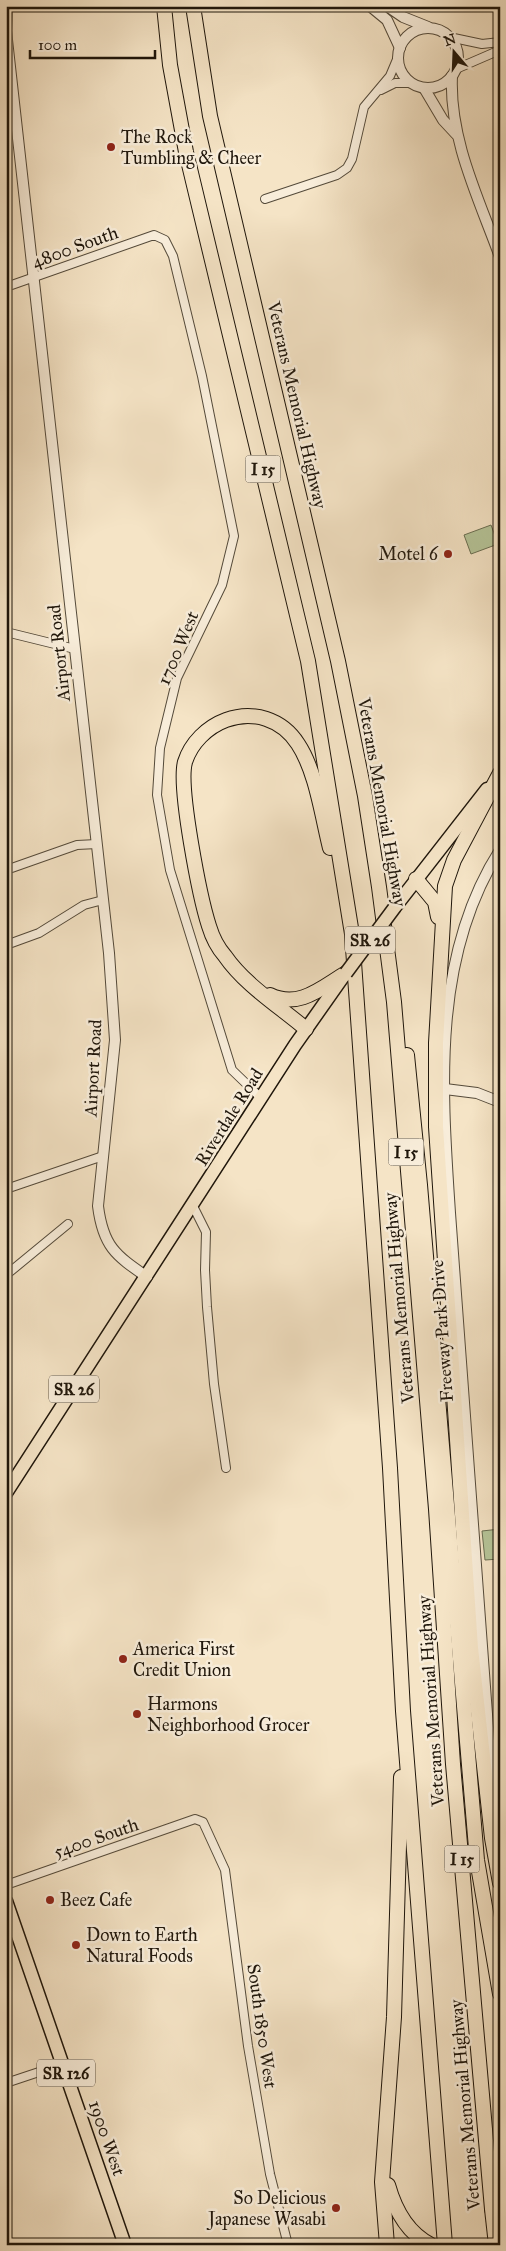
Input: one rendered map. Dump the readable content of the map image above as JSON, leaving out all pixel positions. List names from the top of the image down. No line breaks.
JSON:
{"streets":{"highway":["Veterans Memorial Highway","I 15"],"main road":["SR 26","Riverdale Road","SR 126","1900 West"],"street":["4800 South","1700 West","Airport Road","Freeway Park Drive","5400 South","South 1850 West"]},"crossings":[["4800 South","1700 West"],["4800 South","Airport Road"],["1700 West","Riverdale Road"],["Airport Road","Riverdale Road"],["5400 South","South 1850 West"]],"places":["The Rock Tumbling & Cheer","Motel 6","America First Credit Union","Harmons Neighborhood Grocer","Beez Cafe","Down to Earth Natural Foods","So Delicious Japanese Wasabi"],"scale_bar":"100 m","north":"top"}
